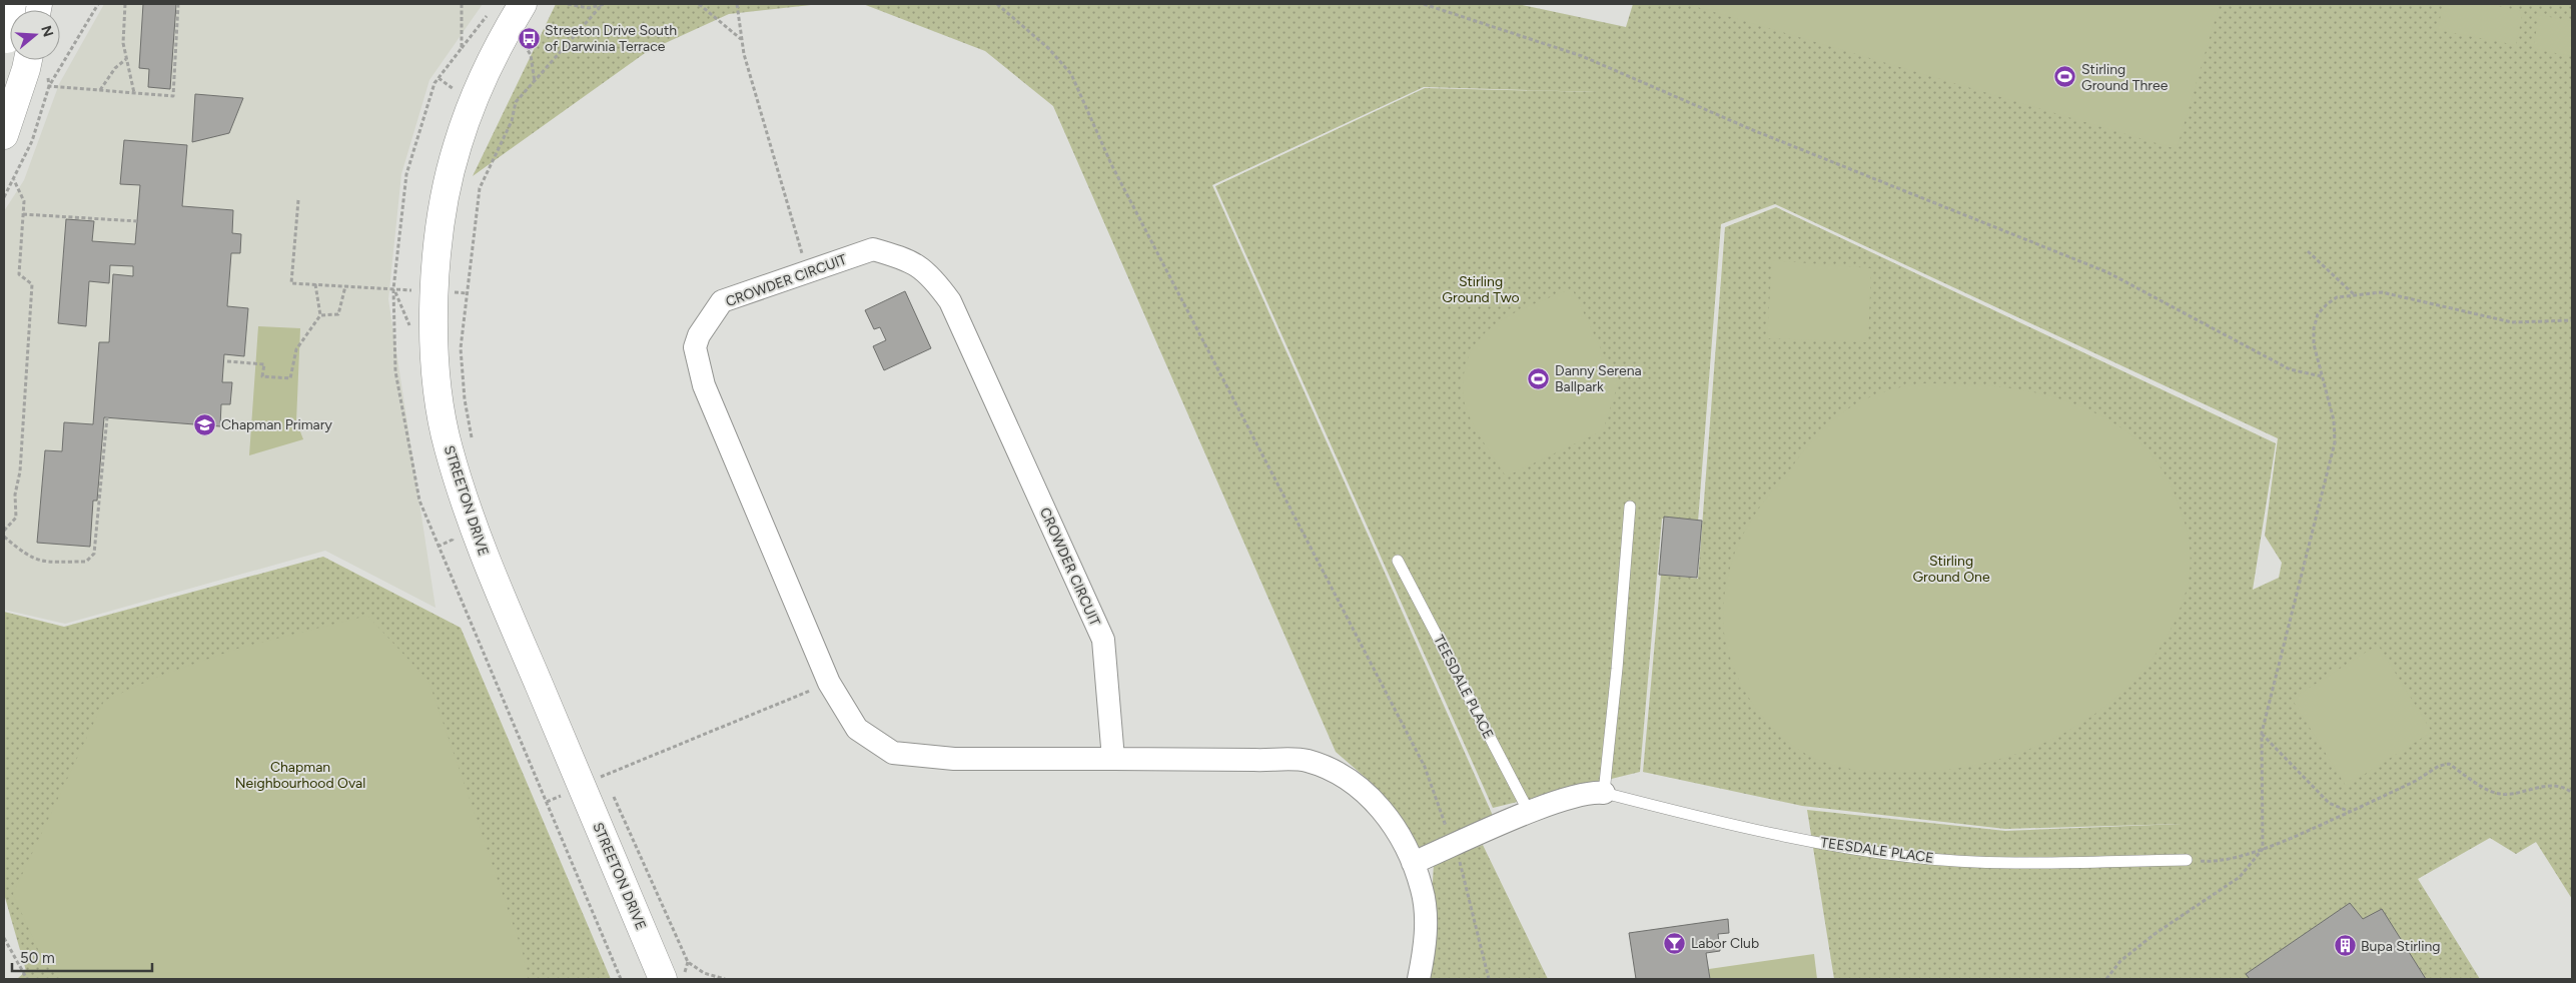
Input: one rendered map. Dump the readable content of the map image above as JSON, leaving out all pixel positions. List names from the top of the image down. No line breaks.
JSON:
{"streets":{"main road":["STREETON DRIVE"],"street":["CROWDER CIRCUIT","TEESDALE PLACE"]},"crossings":[["CROWDER CIRCUIT","TEESDALE PLACE"]],"parks":["Stirling Ground Two","Stirling Ground One","Chapman Neighbourhood Oval"],"places":{"bus stop":["Streeton Drive South of Darwinia Terrace"],"sports":["Stirling Ground Three","Danny Serena Ballpark"],"school or university":["Chapman Primary"],"bar":["Labor Club"],"building":["Bupa Stirling"]},"scale_bar":"50 m","north":"right"}
